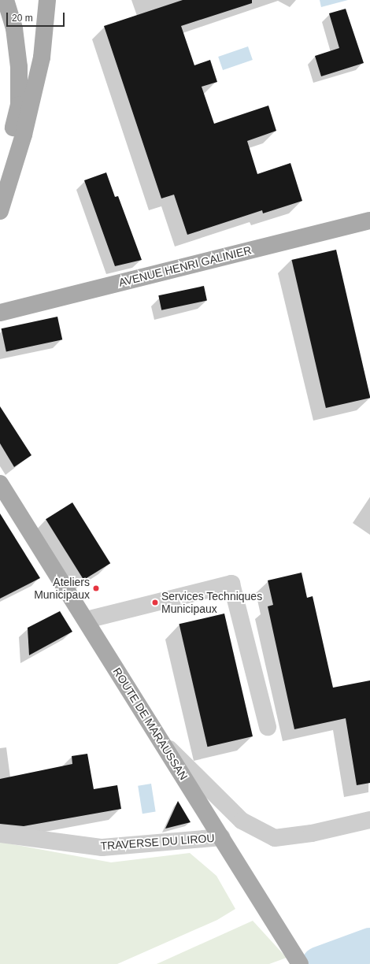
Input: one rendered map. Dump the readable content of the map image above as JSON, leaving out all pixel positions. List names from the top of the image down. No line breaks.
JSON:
{"streets":{"main road":["AVENUE HENRI GALINIER","ROUTE DE MARAUSSAN"],"street":["TRAVERSE DU LIROU"]},"crossings":[["ROUTE DE MARAUSSAN","TRAVERSE DU LIROU"]],"places":["Ateliers Municipaux","Services Techniques Municipaux"],"scale_bar":"20 m"}
